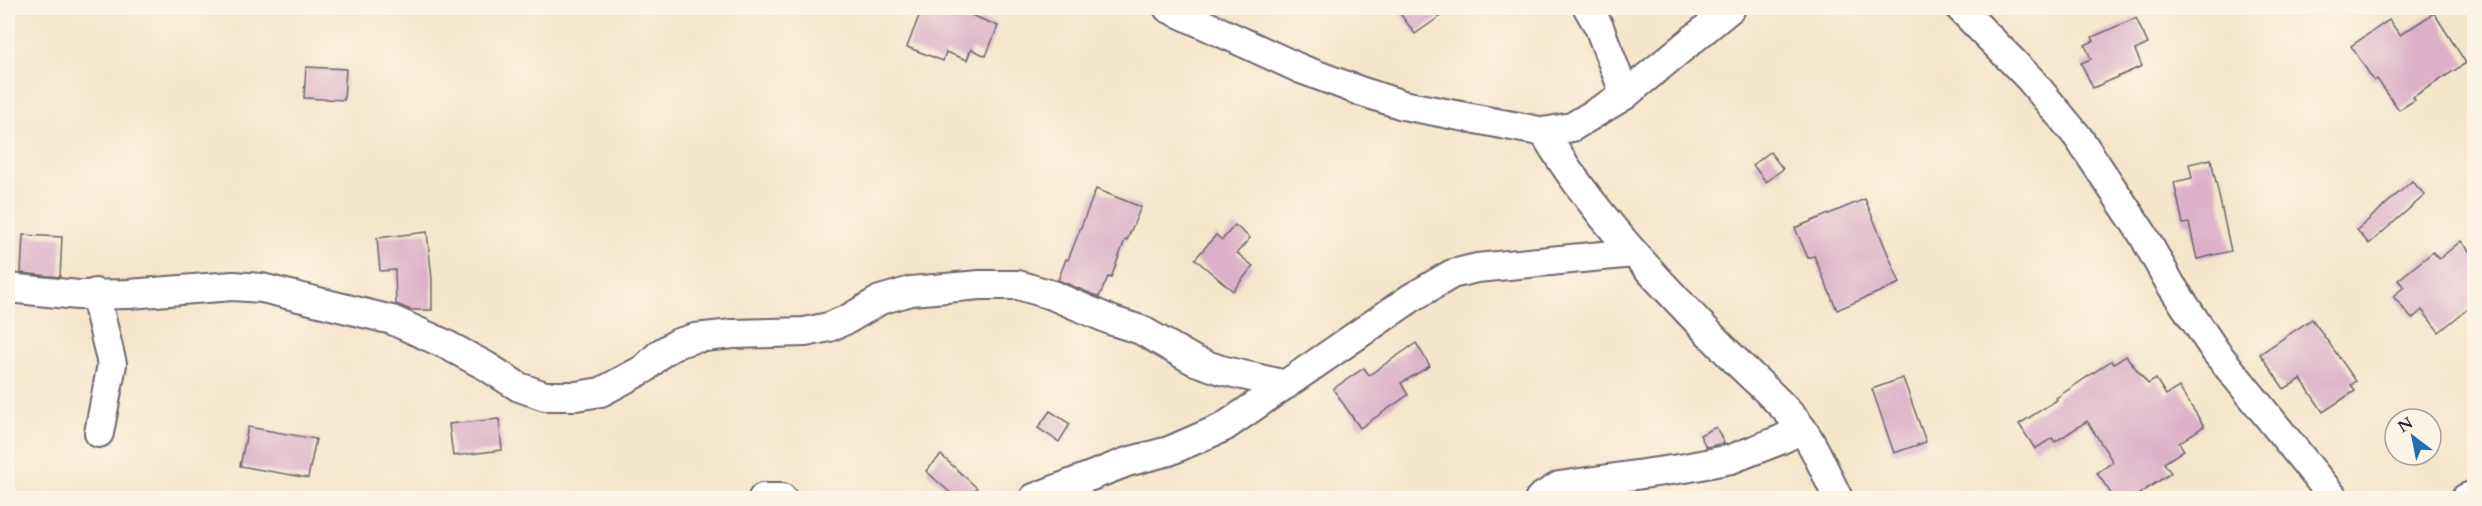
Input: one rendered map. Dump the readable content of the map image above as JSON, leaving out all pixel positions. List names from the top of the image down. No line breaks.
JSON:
{"north":"top left"}
